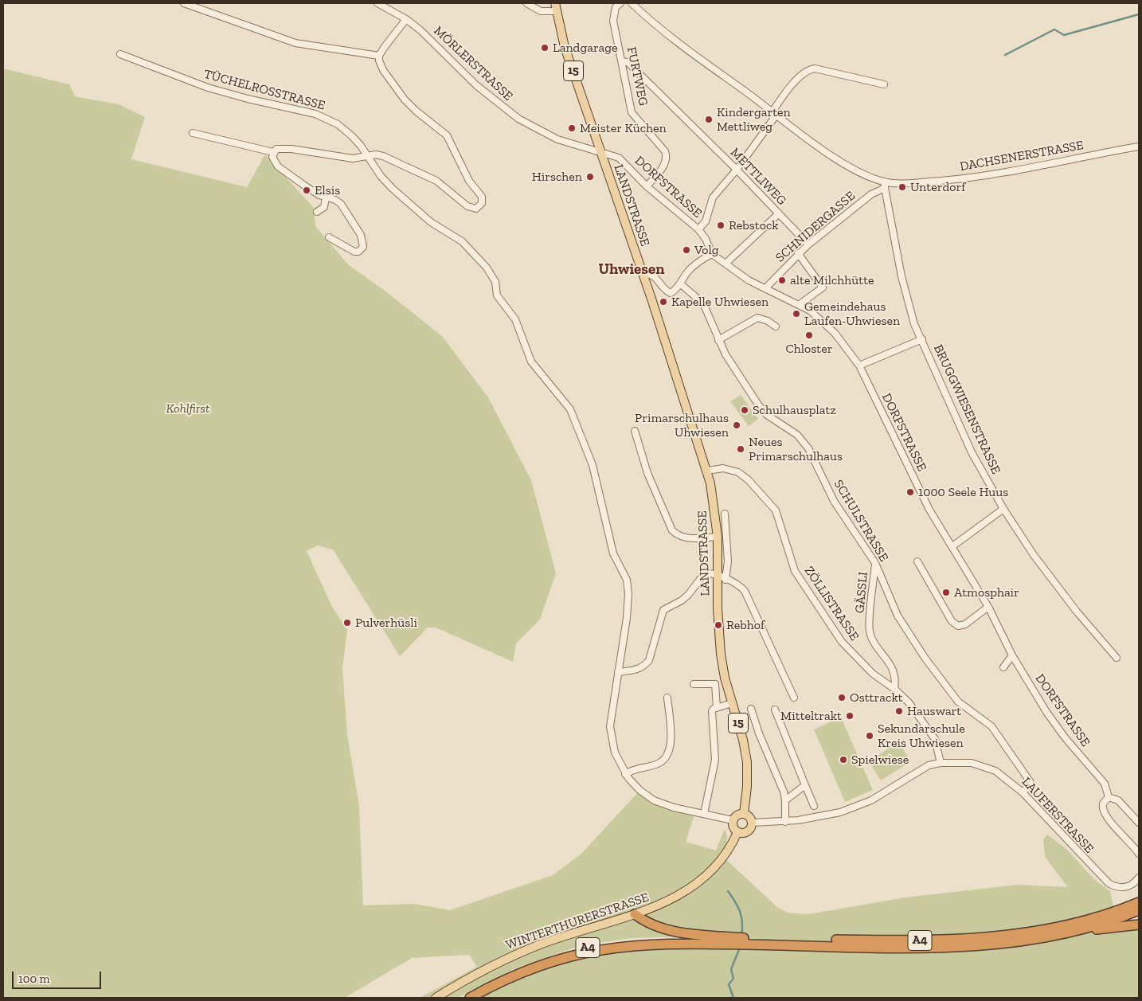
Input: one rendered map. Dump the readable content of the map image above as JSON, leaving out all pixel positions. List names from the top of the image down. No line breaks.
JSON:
{"streets":{"highway":["A4"],"main road":["15","LANDSTRASSE","WINTERTHURERSTRASSE"],"street":["MÖRLERSTRASSE","FURTWEG","TÜCHELROSSTRASSE","DACHSENERSTRASSE","METTLIWEG","DORFSTRASSE","SCHNIDERGASSE","BRUGGWIESENSTRASSE","SCHULSTRASSE","GÄSSLI","ZÖLLISTRASSE","LAUFERSTRASSE"]},"crossings":[["MÖRLERSTRASSE","DORFSTRASSE"],["MÖRLERSTRASSE","LANDSTRASSE"],["FURTWEG","METTLIWEG"],["FURTWEG","DORFSTRASSE"],["TÜCHELROSSTRASSE","LANDSTRASSE"],["TÜCHELROSSTRASSE","LAUFERSTRASSE"],["TÜCHELROSSTRASSE","WINTERTHURERSTRASSE"],["DACHSENERSTRASSE","SCHNIDERGASSE"],["DACHSENERSTRASSE","BRUGGWIESENSTRASSE"],["METTLIWEG","SCHNIDERGASSE"],["DORFSTRASSE","LANDSTRASSE"],["DORFSTRASSE","SCHNIDERGASSE"],["LANDSTRASSE","ZÖLLISTRASSE"],["LANDSTRASSE","LAUFERSTRASSE"],["LANDSTRASSE","WINTERTHURERSTRASSE"],["SCHNIDERGASSE","BRUGGWIESENSTRASSE"],["SCHULSTRASSE","GÄSSLI"],["SCHULSTRASSE","LAUFERSTRASSE"],["GÄSSLI","ZÖLLISTRASSE"],["ZÖLLISTRASSE","LAUFERSTRASSE"],["LAUFERSTRASSE","WINTERTHURERSTRASSE"]],"districts":["Uhwiesen"],"parks":["Kohlfirst"],"places":["Landgarage","Kindergarten Mettliweg","Meister Küchen","Hirschen","Unterdorf","Elsis","Rebstock","Volg","alte Milchhütte","Kapelle Uhwiesen","Gemeindehaus Laufen-Uhwiesen","Chloster","Schulhausplatz","Primarschulhaus Uhwiesen","Neues Primarschulhaus","1000 Seele Huus","Atmosphair","Pulverhüsli","Rebhof","Osttrackt","Hauswart","Mitteltrakt","Sekundarschule Kreis Uhwiesen","Spielwiese"],"scale_bar":"100 m"}
